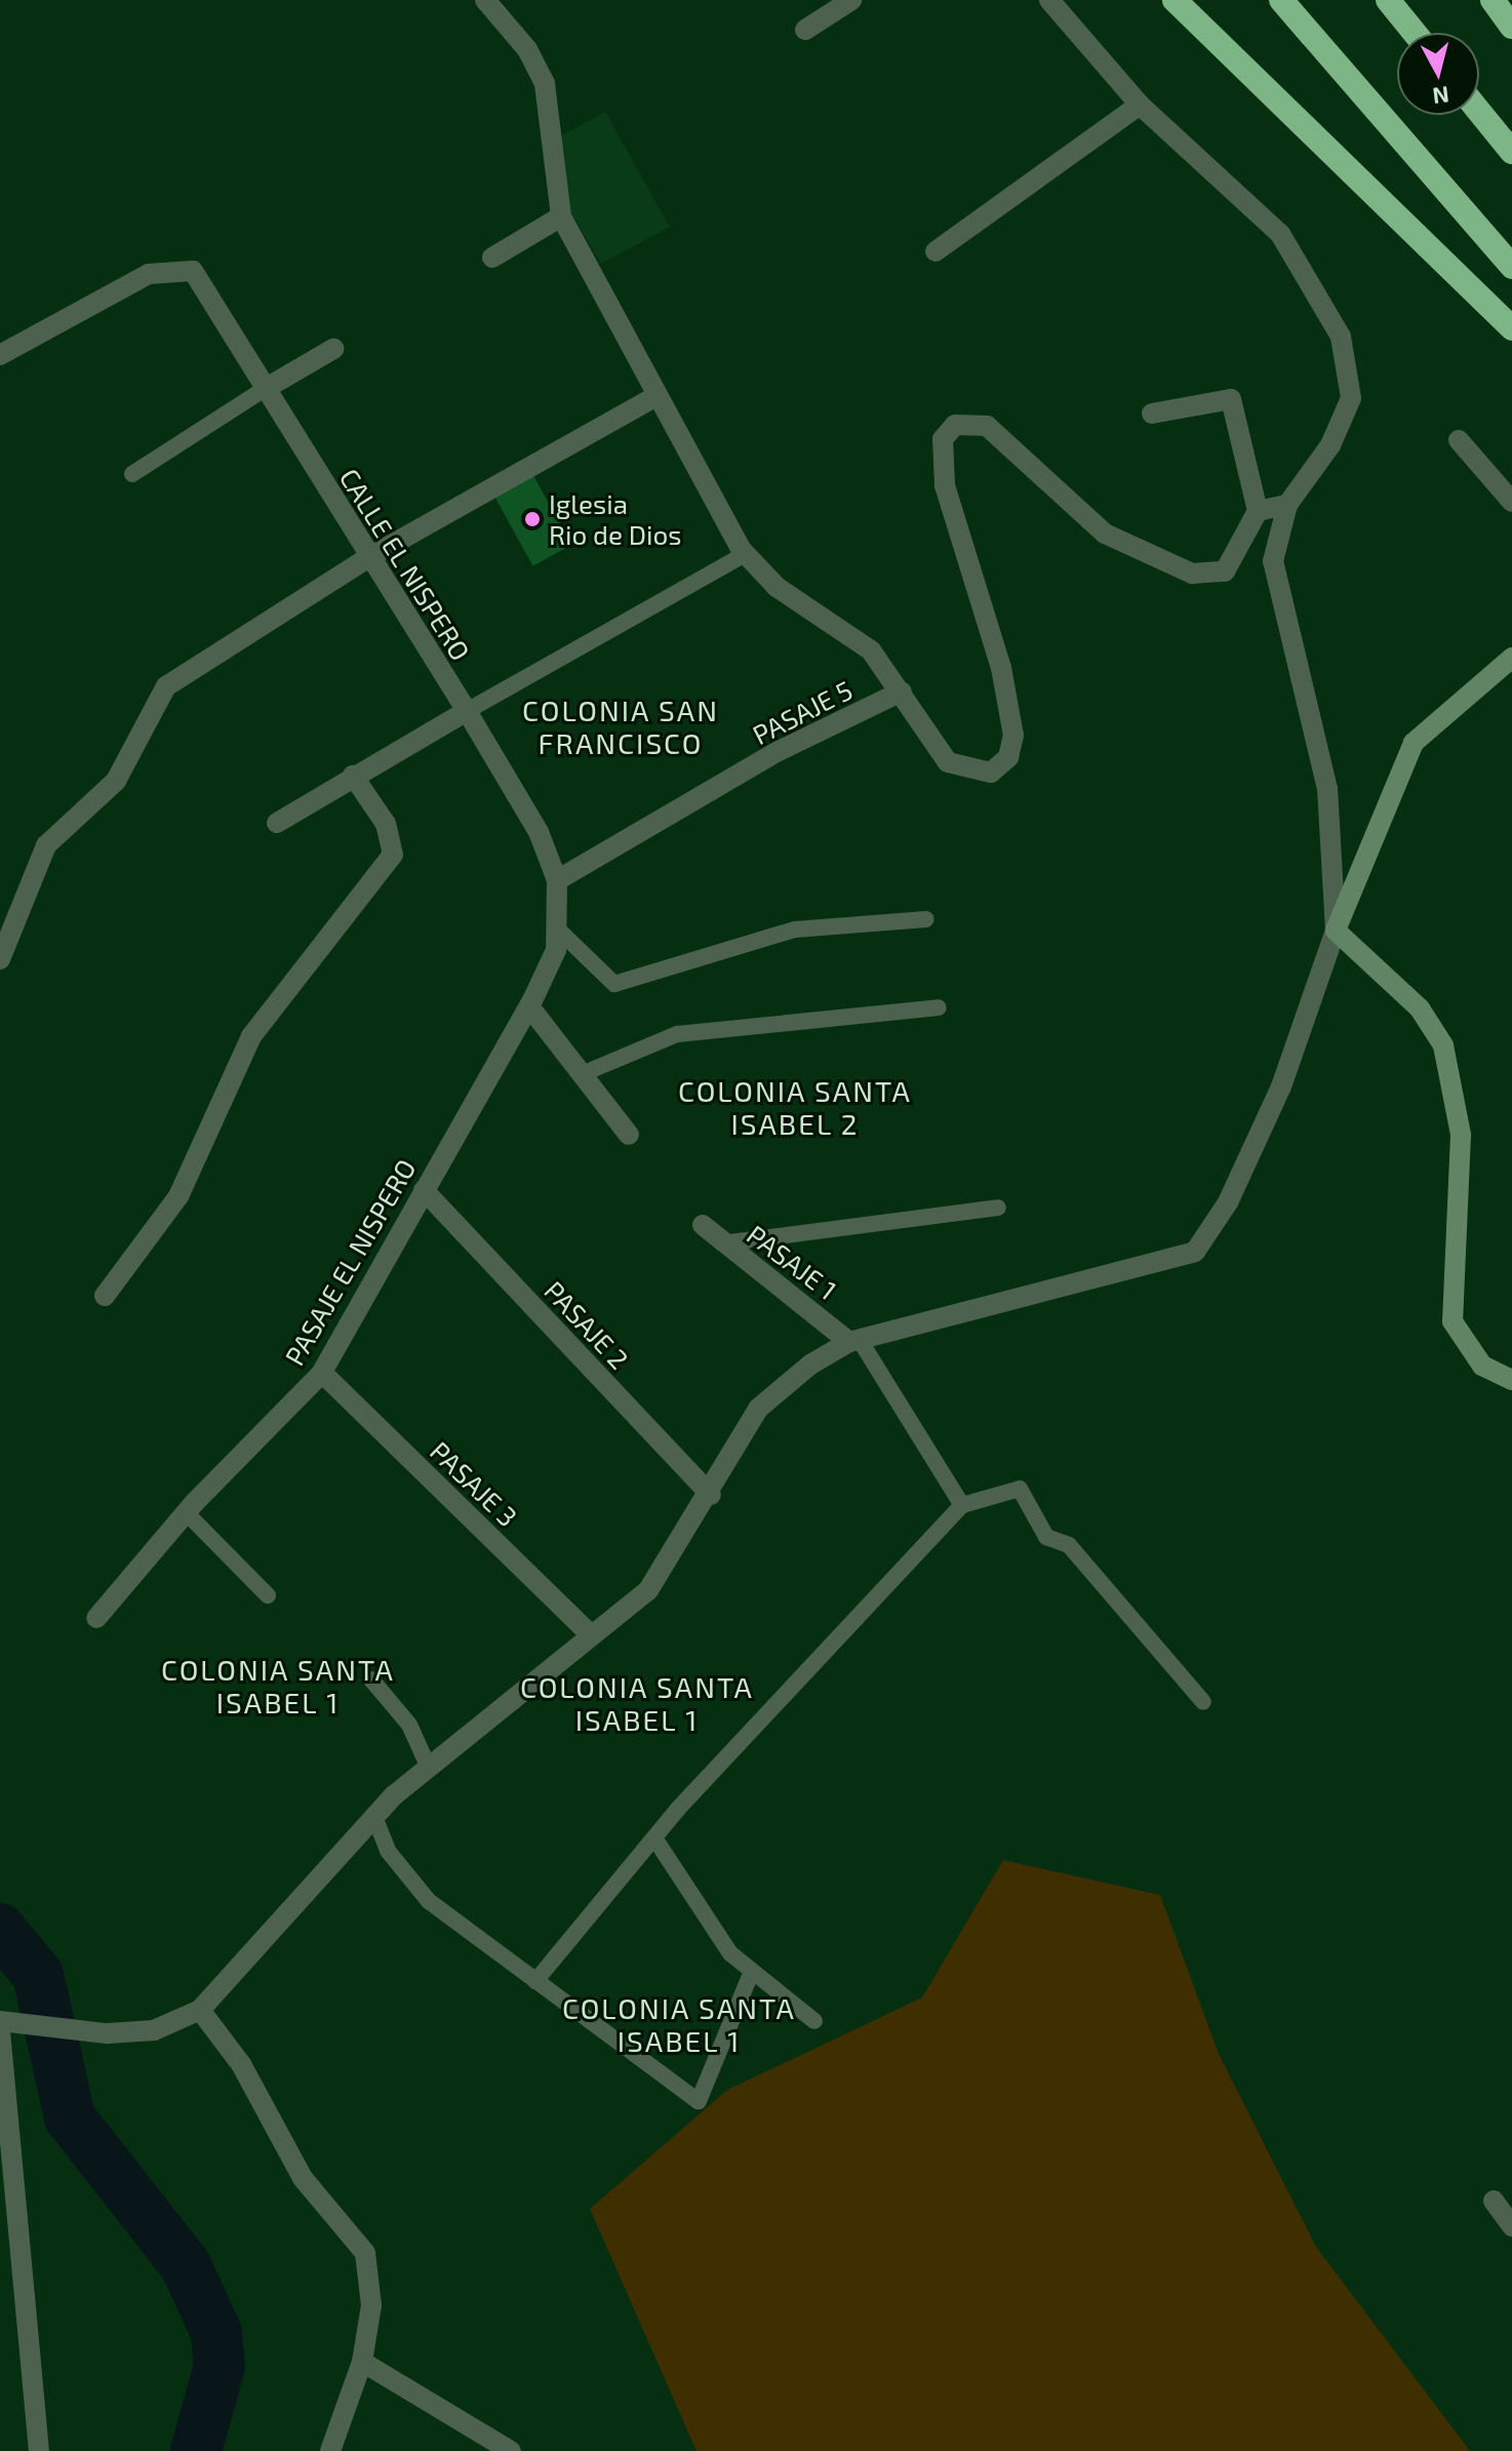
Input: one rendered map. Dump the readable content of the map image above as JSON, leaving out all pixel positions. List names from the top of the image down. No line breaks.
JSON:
{"streets":{"street":["CALLE EL NISPERO","PASAJE 5","PASAJE EL NISPERO","PASAJE 1","PASAJE 2","PASAJE 3"]},"crossings":[["CALLE EL NISPERO","PASAJE 5"],["CALLE EL NISPERO","PASAJE EL NISPERO"],["PASAJE 5","PASAJE EL NISPERO"],["PASAJE EL NISPERO","PASAJE 2"],["PASAJE EL NISPERO","PASAJE 3"]],"districts":["COLONIA SAN FRANCISCO","COLONIA SANTA ISABEL 2","COLONIA SANTA ISABEL 1","COLONIA SANTA ISABEL 1","COLONIA SANTA ISABEL 1"],"places":["Iglesia Rio de Dios"],"north":"bottom"}
